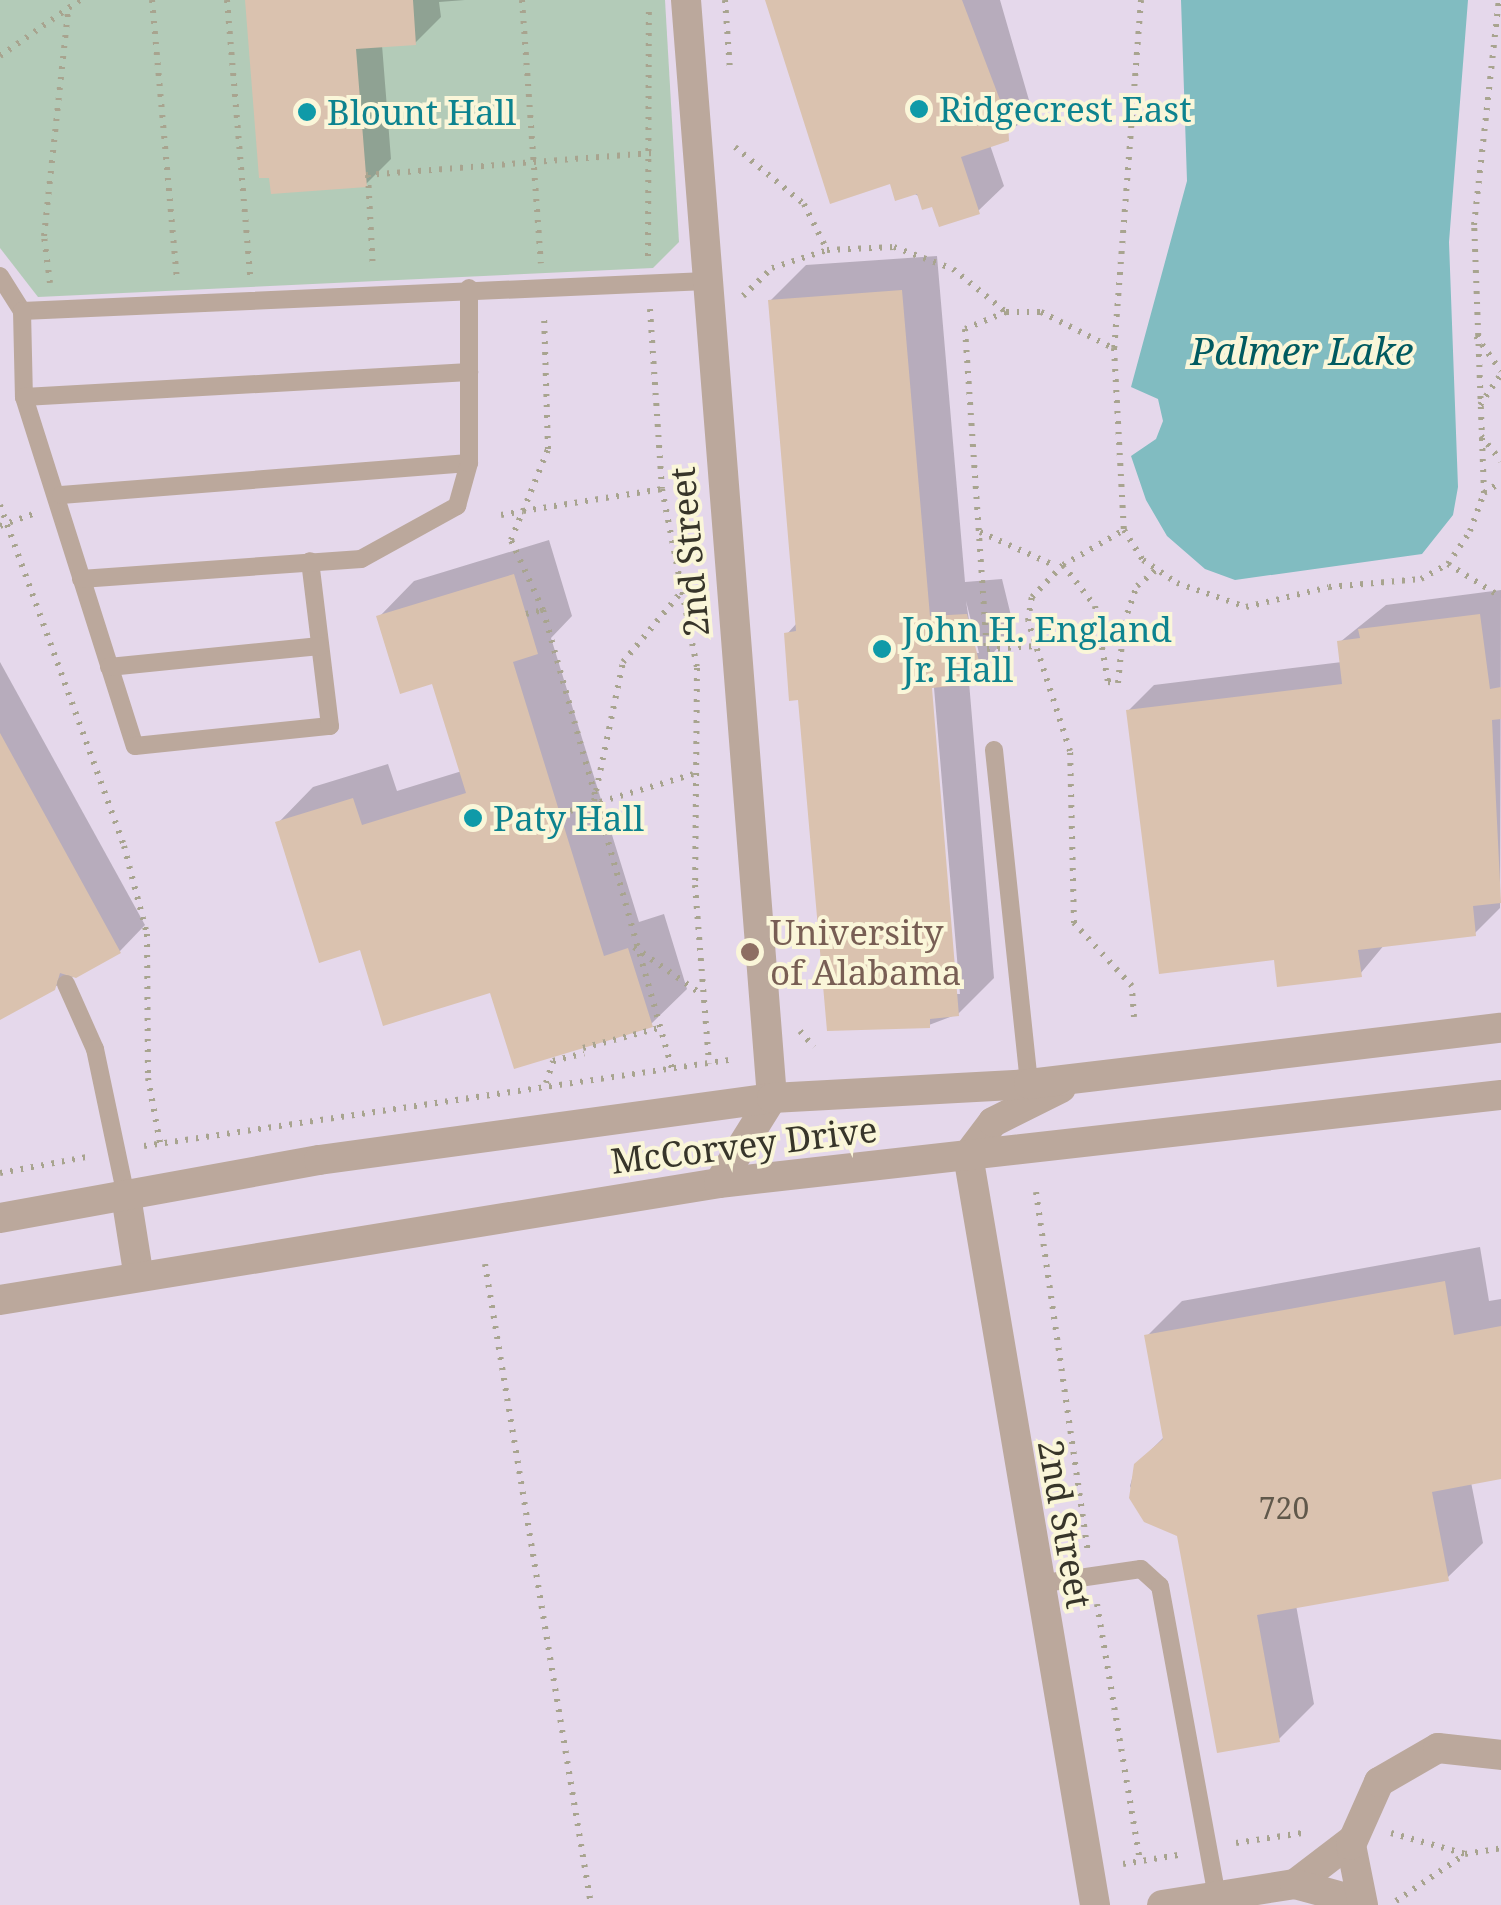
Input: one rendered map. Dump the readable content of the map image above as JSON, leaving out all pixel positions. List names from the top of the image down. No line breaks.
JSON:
{"streets":{"street":["2nd Street","McCorvey Drive"]},"crossings":[["2nd Street","McCorvey Drive"]],"water":["Palmer Lake"],"places":["Ridgecrest East","Blount Hall","John H. England Jr. Hall","Paty Hall","University of Alabama"],"house_numbers":["720"]}
